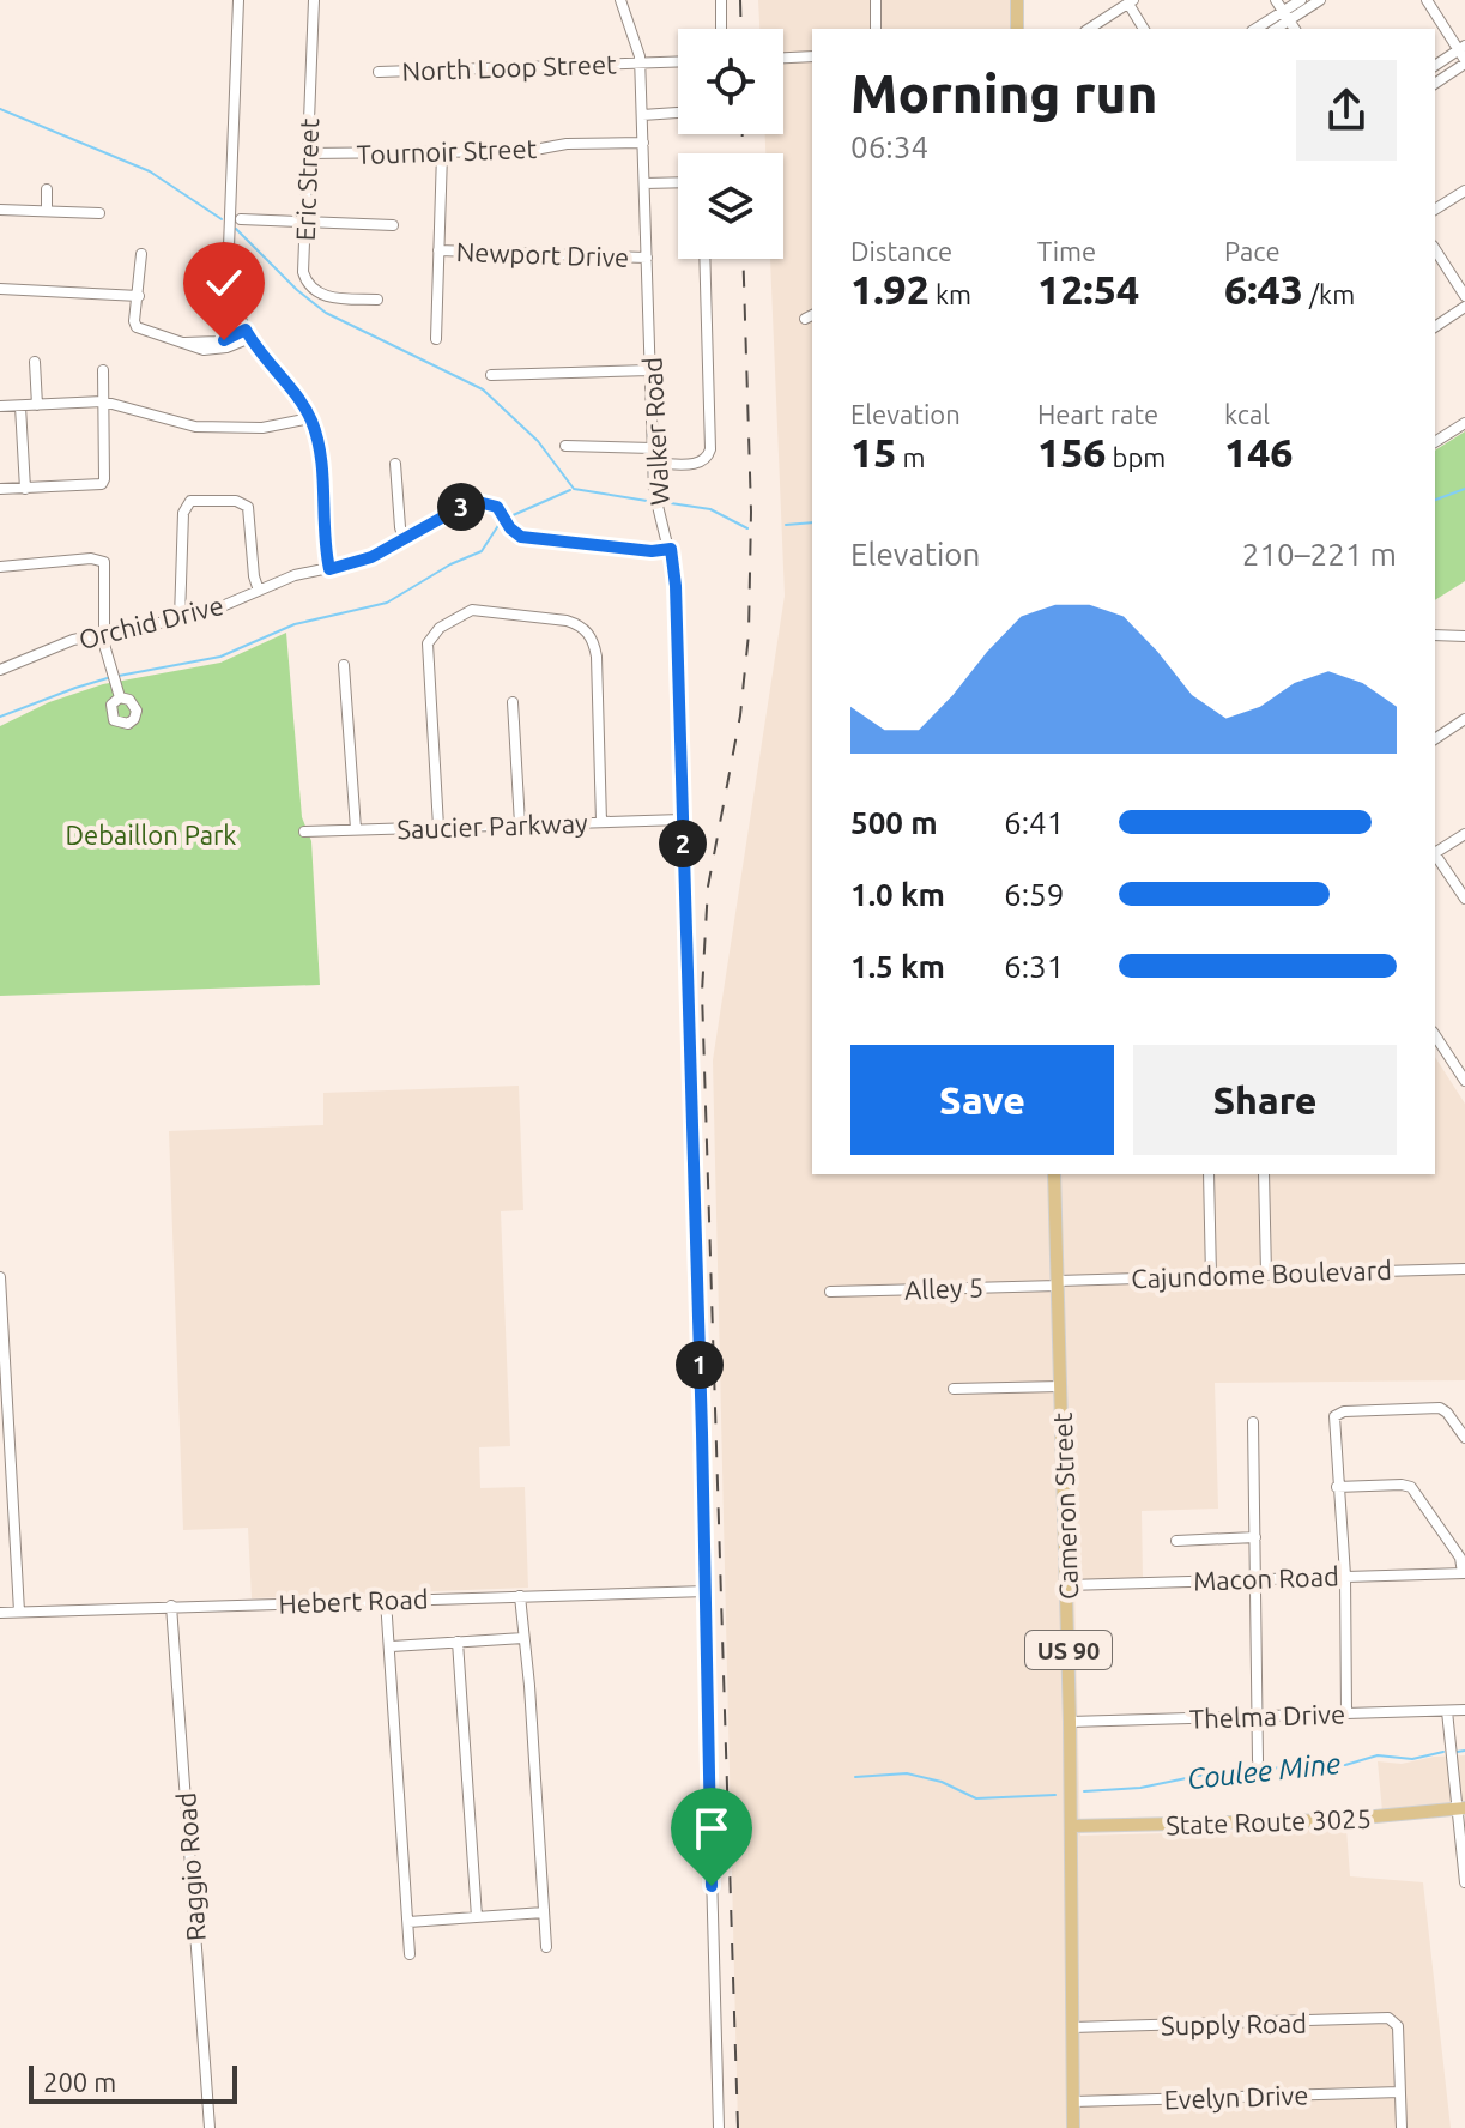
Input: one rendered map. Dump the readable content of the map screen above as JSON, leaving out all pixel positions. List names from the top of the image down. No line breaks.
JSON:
{"streets":{"main road":["Cameron Street","US 90","State Route 3025"],"street":["North Loop Street","Tournoir Street","Eric Street","Newport Drive","Walker Road","Orchid Drive","Saucier Parkway","Cajundome Boulevard","Alley 5","Macon Road","Hebert Road","Thelma Drive","Raggio Road","Supply Road","Evelyn Drive"]},"crossings":[["North Loop Street","Walker Road"],["Tournoir Street","Eric Street"],["Tournoir Street","Walker Road"],["Newport Drive","Walker Road"],["Walker Road","Orchid Drive"],["Walker Road","Saucier Parkway"],["Walker Road","Hebert Road"],["Cajundome Boulevard","Alley 5"],["Cajundome Boulevard","Cameron Street"],["Alley 5","Cameron Street"],["Cameron Street","Macon Road"],["Cameron Street","Thelma Drive"],["Cameron Street","State Route 3025"],["Cameron Street","Supply Road"],["Cameron Street","Evelyn Drive"],["Hebert Road","Raggio Road"],["Supply Road","Evelyn Drive"]],"water":["Coulee Mine"],"parks":["Debaillon Park"],"scale_bar":"200 m","page":{"heading":["Morning run","06:34"],"stats":[["Distance","1.92 km"],["Time","12:54"],["Pace","6:43 /km"],["Elevation","15 m"],["Heart rate","156 bpm"],["kcal","146"]],"pins":["3","2","1"],"chart":["Elevation","210–221 m"],"list":[{"name":"500 m","note":"6:41"},{"name":"1.0 km","note":"6:59"},{"name":"1.5 km","note":"6:31"}],"buttons":["Save","Share"],"scale":"200 m"}}
